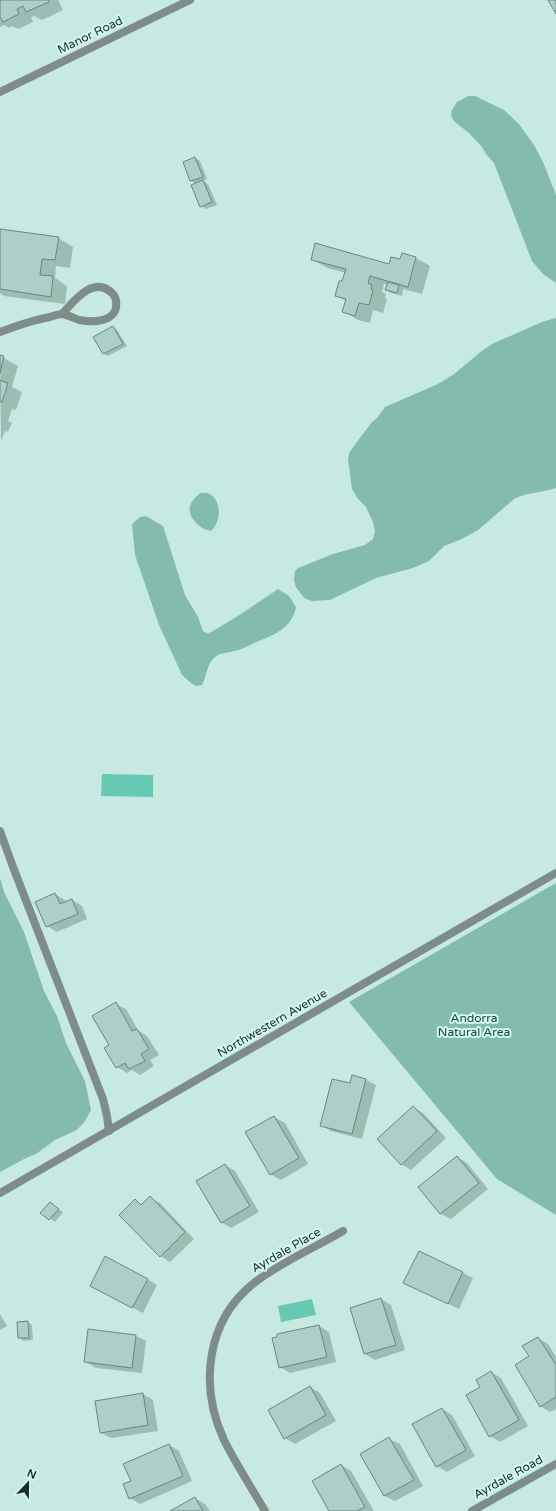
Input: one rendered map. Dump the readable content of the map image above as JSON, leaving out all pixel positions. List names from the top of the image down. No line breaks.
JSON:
{"streets":{"street":["Manor Road","Northwestern Avenue","Ayrdale Place","Ayrdale Road"]},"parks":["Andorra Natural Area"],"north":"top"}
